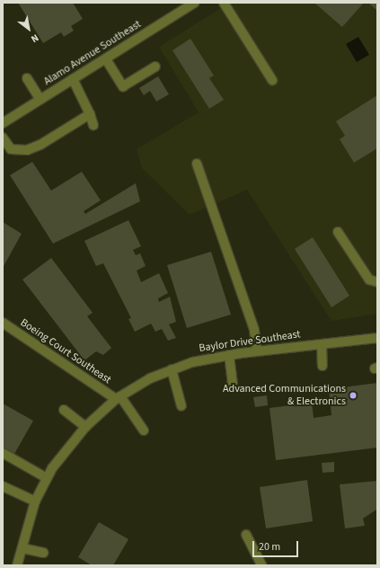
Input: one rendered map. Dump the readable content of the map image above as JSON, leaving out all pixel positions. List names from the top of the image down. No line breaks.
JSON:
{"streets":{"street":["Alamo Avenue Southeast","Baylor Drive Southeast","Boeing Court Southeast"]},"crossings":[["Baylor Drive Southeast","Boeing Court Southeast"]],"places":["Advanced Communications & Electronics"],"scale_bar":"20 m","north":"bottom right"}
